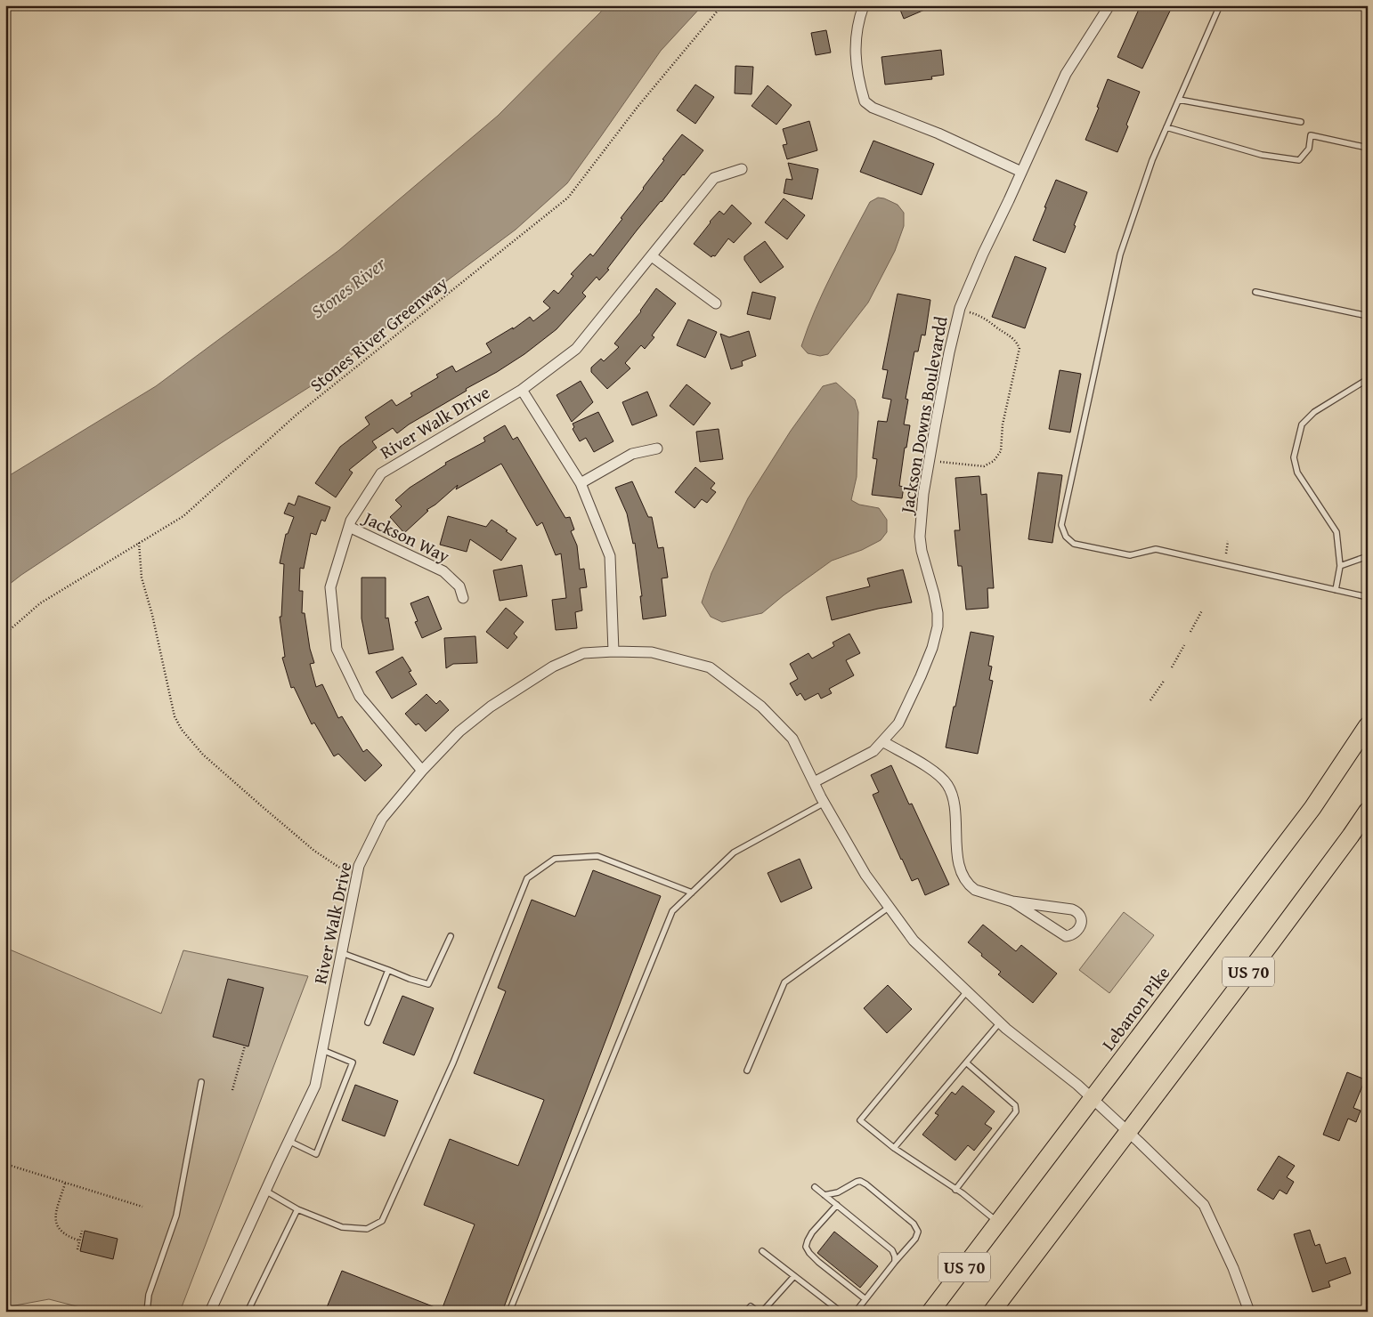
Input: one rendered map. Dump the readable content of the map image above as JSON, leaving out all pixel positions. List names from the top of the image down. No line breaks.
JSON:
{"streets":{"main road":["US 70","Lebanon Pike"],"street":["Jackson Downs Boulevardd","River Walk Drive","Jackson Way"],"path":["Stones River Greenway"]},"crossings":[["River Walk Drive","Jackson Way"]],"water":["Stones River"]}
